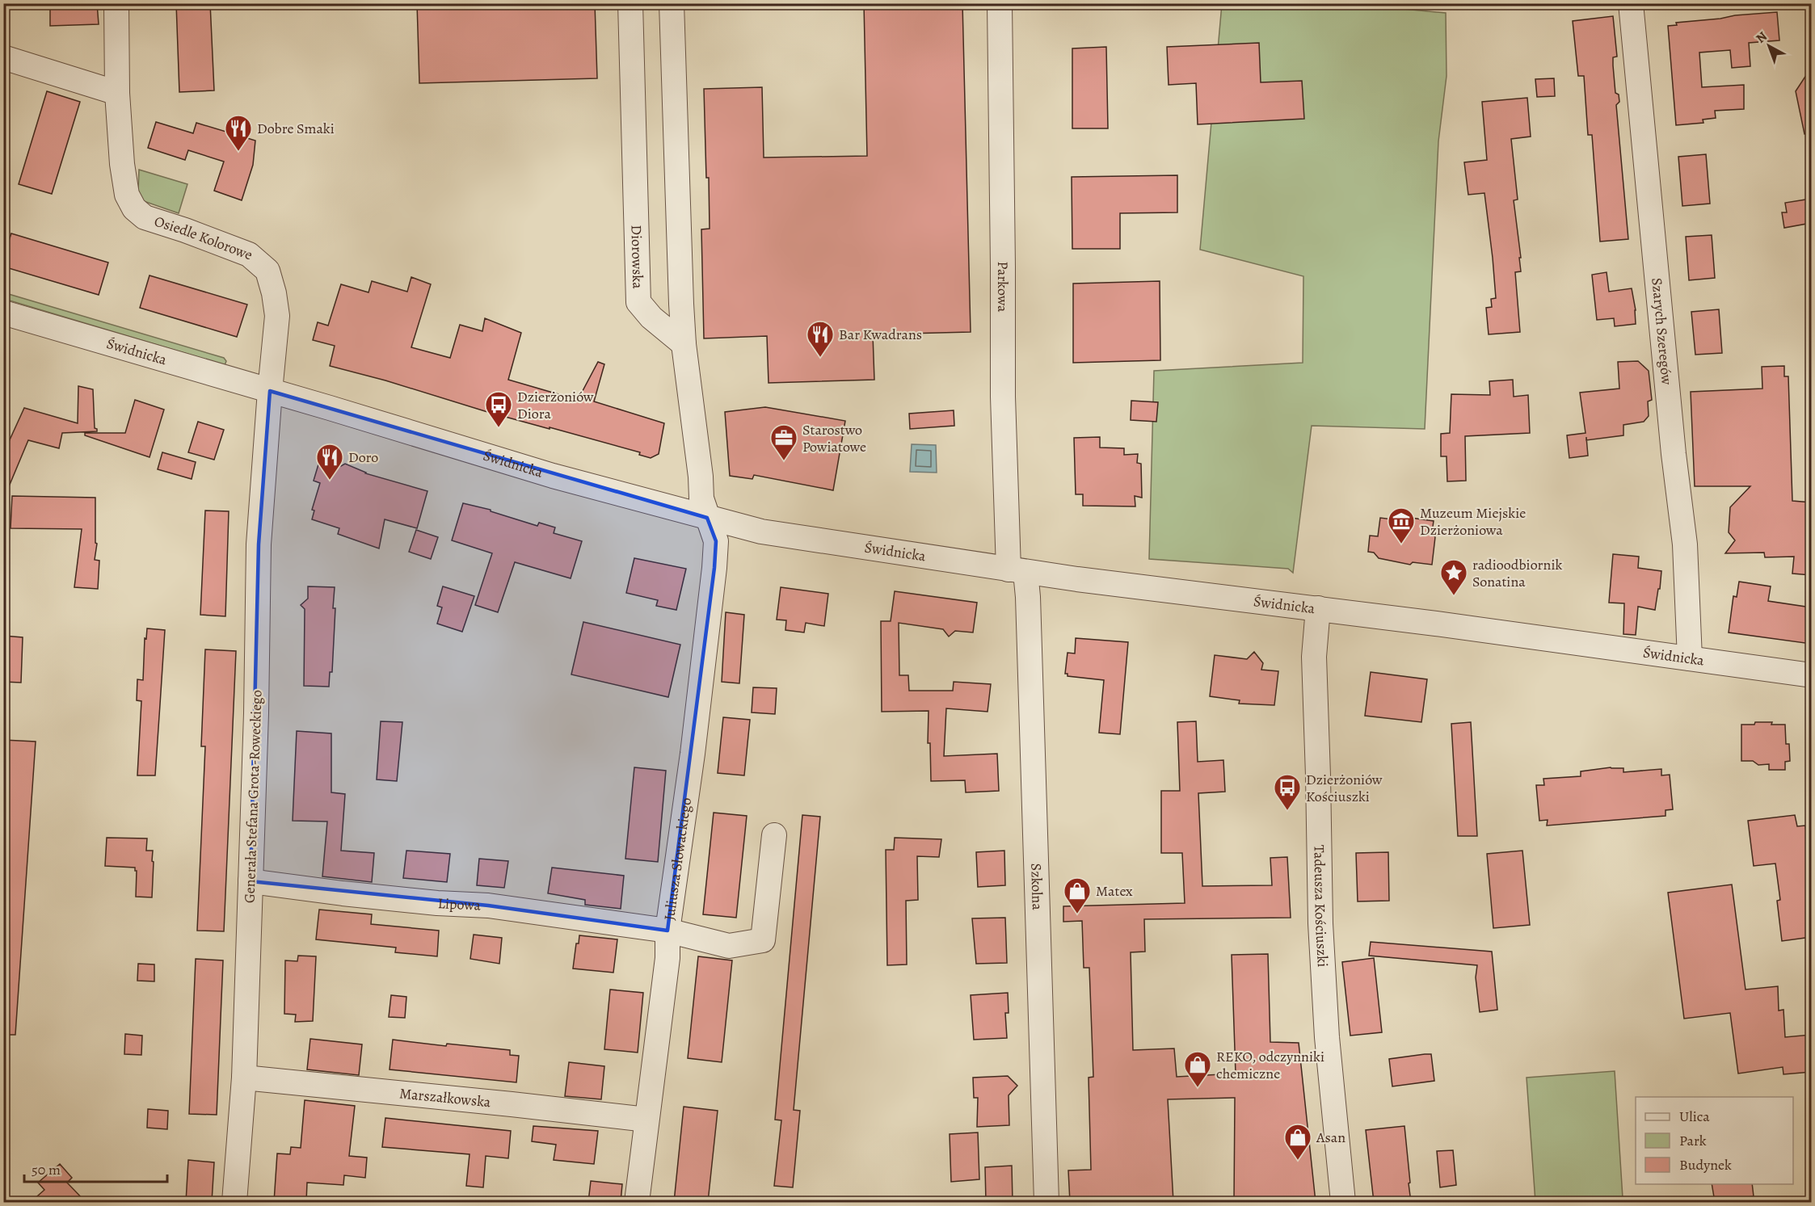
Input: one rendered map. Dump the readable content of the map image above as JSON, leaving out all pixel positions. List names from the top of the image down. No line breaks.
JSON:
{"streets":{"street":["Osiedle Kolorowe","Diorowska","Parkowa","Szarych Szeregów","Świdnicka","Generała Stefana Grota-Roweckiego","Juliusza Słowackiego","Szkolna","Lipowa","Tadeusza Kościuszki","Marszałkowska"]},"crossings":[["Osiedle Kolorowe","Świdnicka"],["Osiedle Kolorowe","Generała Stefana Grota-Roweckiego"],["Parkowa","Świdnicka"],["Parkowa","Szkolna"],["Szarych Szeregów","Świdnicka"],["Świdnicka","Generała Stefana Grota-Roweckiego"],["Świdnicka","Juliusza Słowackiego"],["Świdnicka","Szkolna"],["Świdnicka","Tadeusza Kościuszki"],["Generała Stefana Grota-Roweckiego","Lipowa"],["Generała Stefana Grota-Roweckiego","Marszałkowska"],["Juliusza Słowackiego","Lipowa"],["Juliusza Słowackiego","Marszałkowska"]],"places":{"restaurant":["Dobre Smaki","Bar Kwadrans","Doro"],"bus stop":["Dzierżoniów Diora","Dzierżoniów Kościuszki"],"office":["Starostwo Powiatowe"],"museum":["Muzeum Miejskie Dzierżoniowa"],"place":["radioodbiornik Sonatina"],"shop":["Matex","REKO, odczynniki chemiczne","Asan"]},"legend":["Ulica","Park","Budynek"],"scale_bar":"50 m","north":"top left"}
